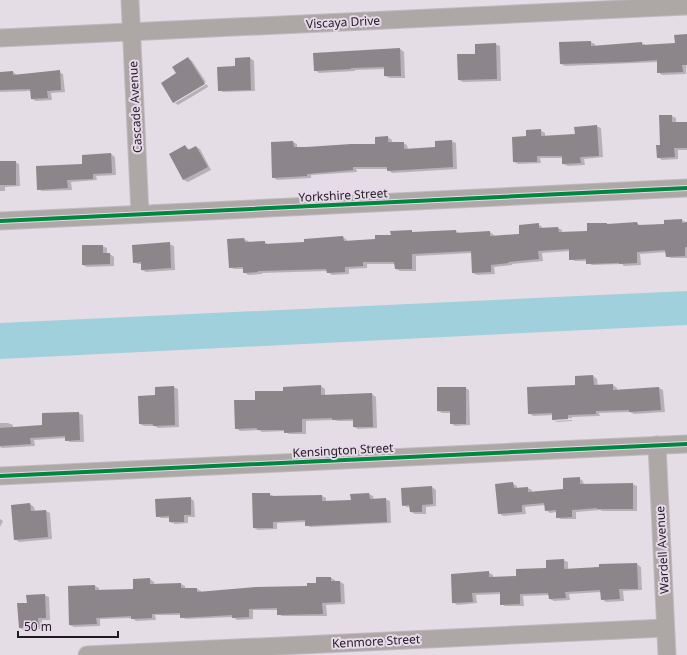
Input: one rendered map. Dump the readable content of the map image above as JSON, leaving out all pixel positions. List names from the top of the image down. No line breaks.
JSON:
{"streets":{"street":["Viscaya Drive","Cascade Avenue","Yorkshire Street","Kensington Street","Wardell Avenue","Kenmore Street"]},"crossings":[["Viscaya Drive","Cascade Avenue"],["Cascade Avenue","Yorkshire Street"],["Kensington Street","Wardell Avenue"],["Wardell Avenue","Kenmore Street"]],"scale_bar":"50 m"}
